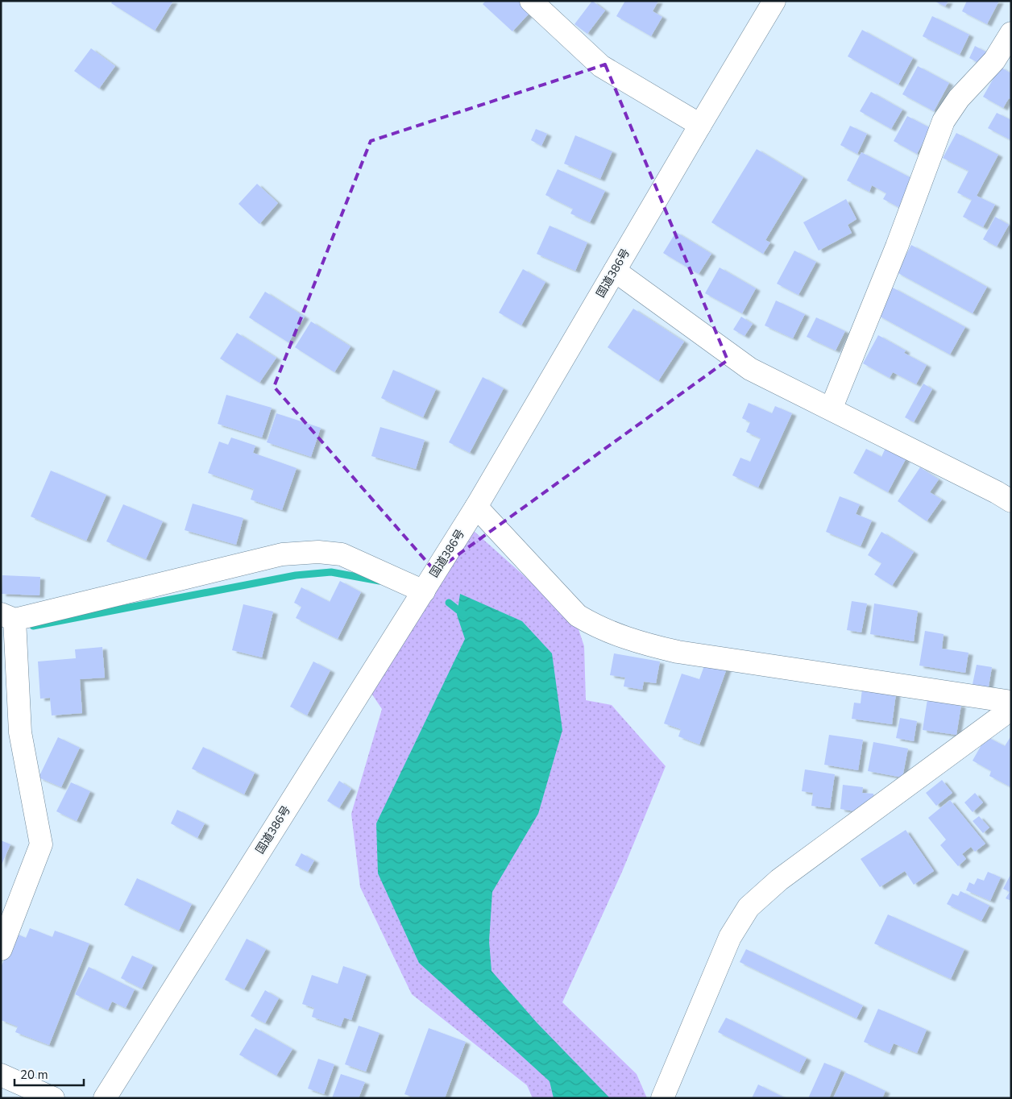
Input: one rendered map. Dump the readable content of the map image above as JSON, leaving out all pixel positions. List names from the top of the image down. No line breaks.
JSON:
{"streets":{"main road":["国道386号"]},"scale_bar":"20 m"}
